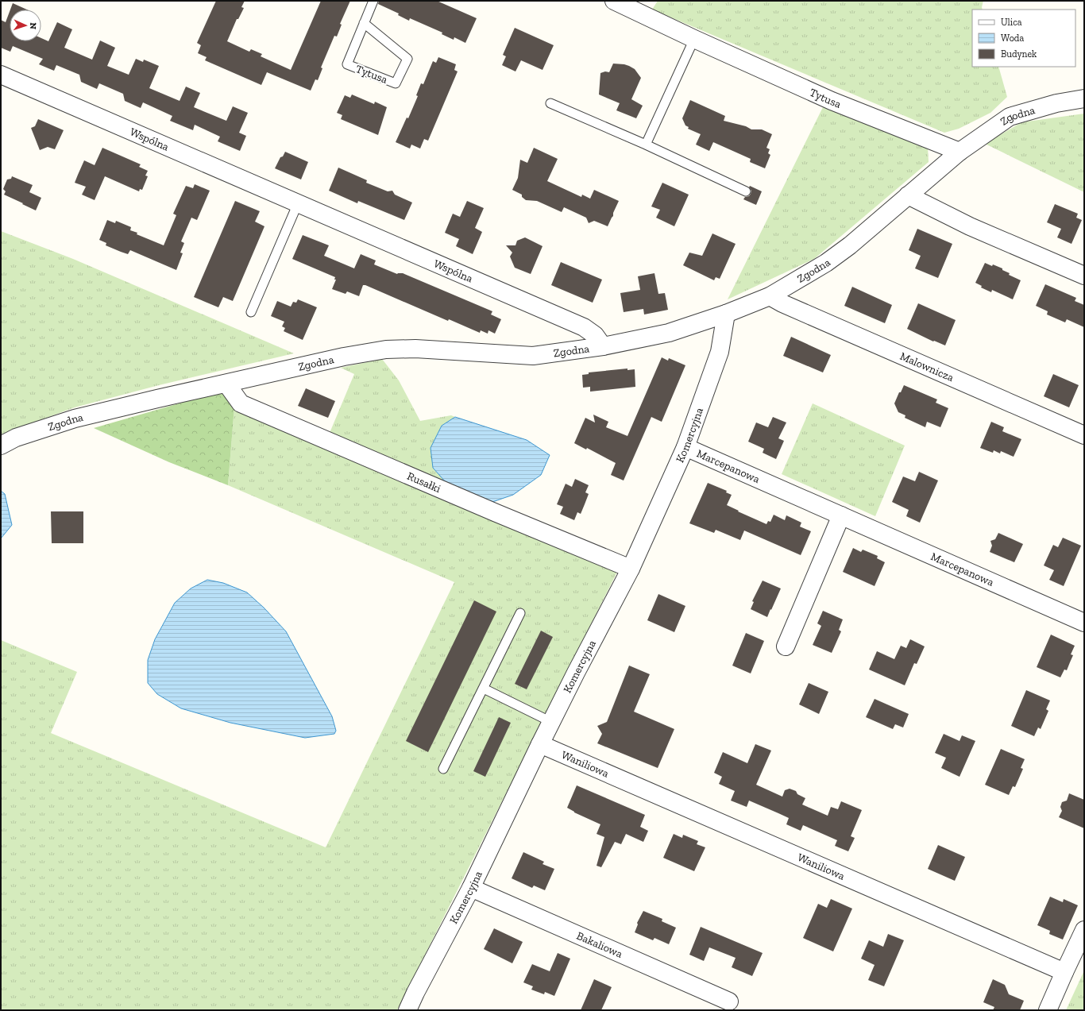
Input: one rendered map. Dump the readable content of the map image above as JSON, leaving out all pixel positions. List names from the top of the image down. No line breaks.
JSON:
{"streets":{"street":["Tytusa","Zgodna","Wspólna","Malownicza","Komercyjna","Marcepanowa","Rusałki","Waniliowa","Bakaliowa"]},"crossings":[["Tytusa","Zgodna"],["Zgodna","Wspólna"],["Zgodna","Malownicza"],["Zgodna","Komercyjna"],["Zgodna","Rusałki"],["Komercyjna","Marcepanowa"],["Komercyjna","Rusałki"],["Komercyjna","Waniliowa"],["Komercyjna","Bakaliowa"]],"legend":["Ulica","Woda","Budynek"],"north":"right"}
